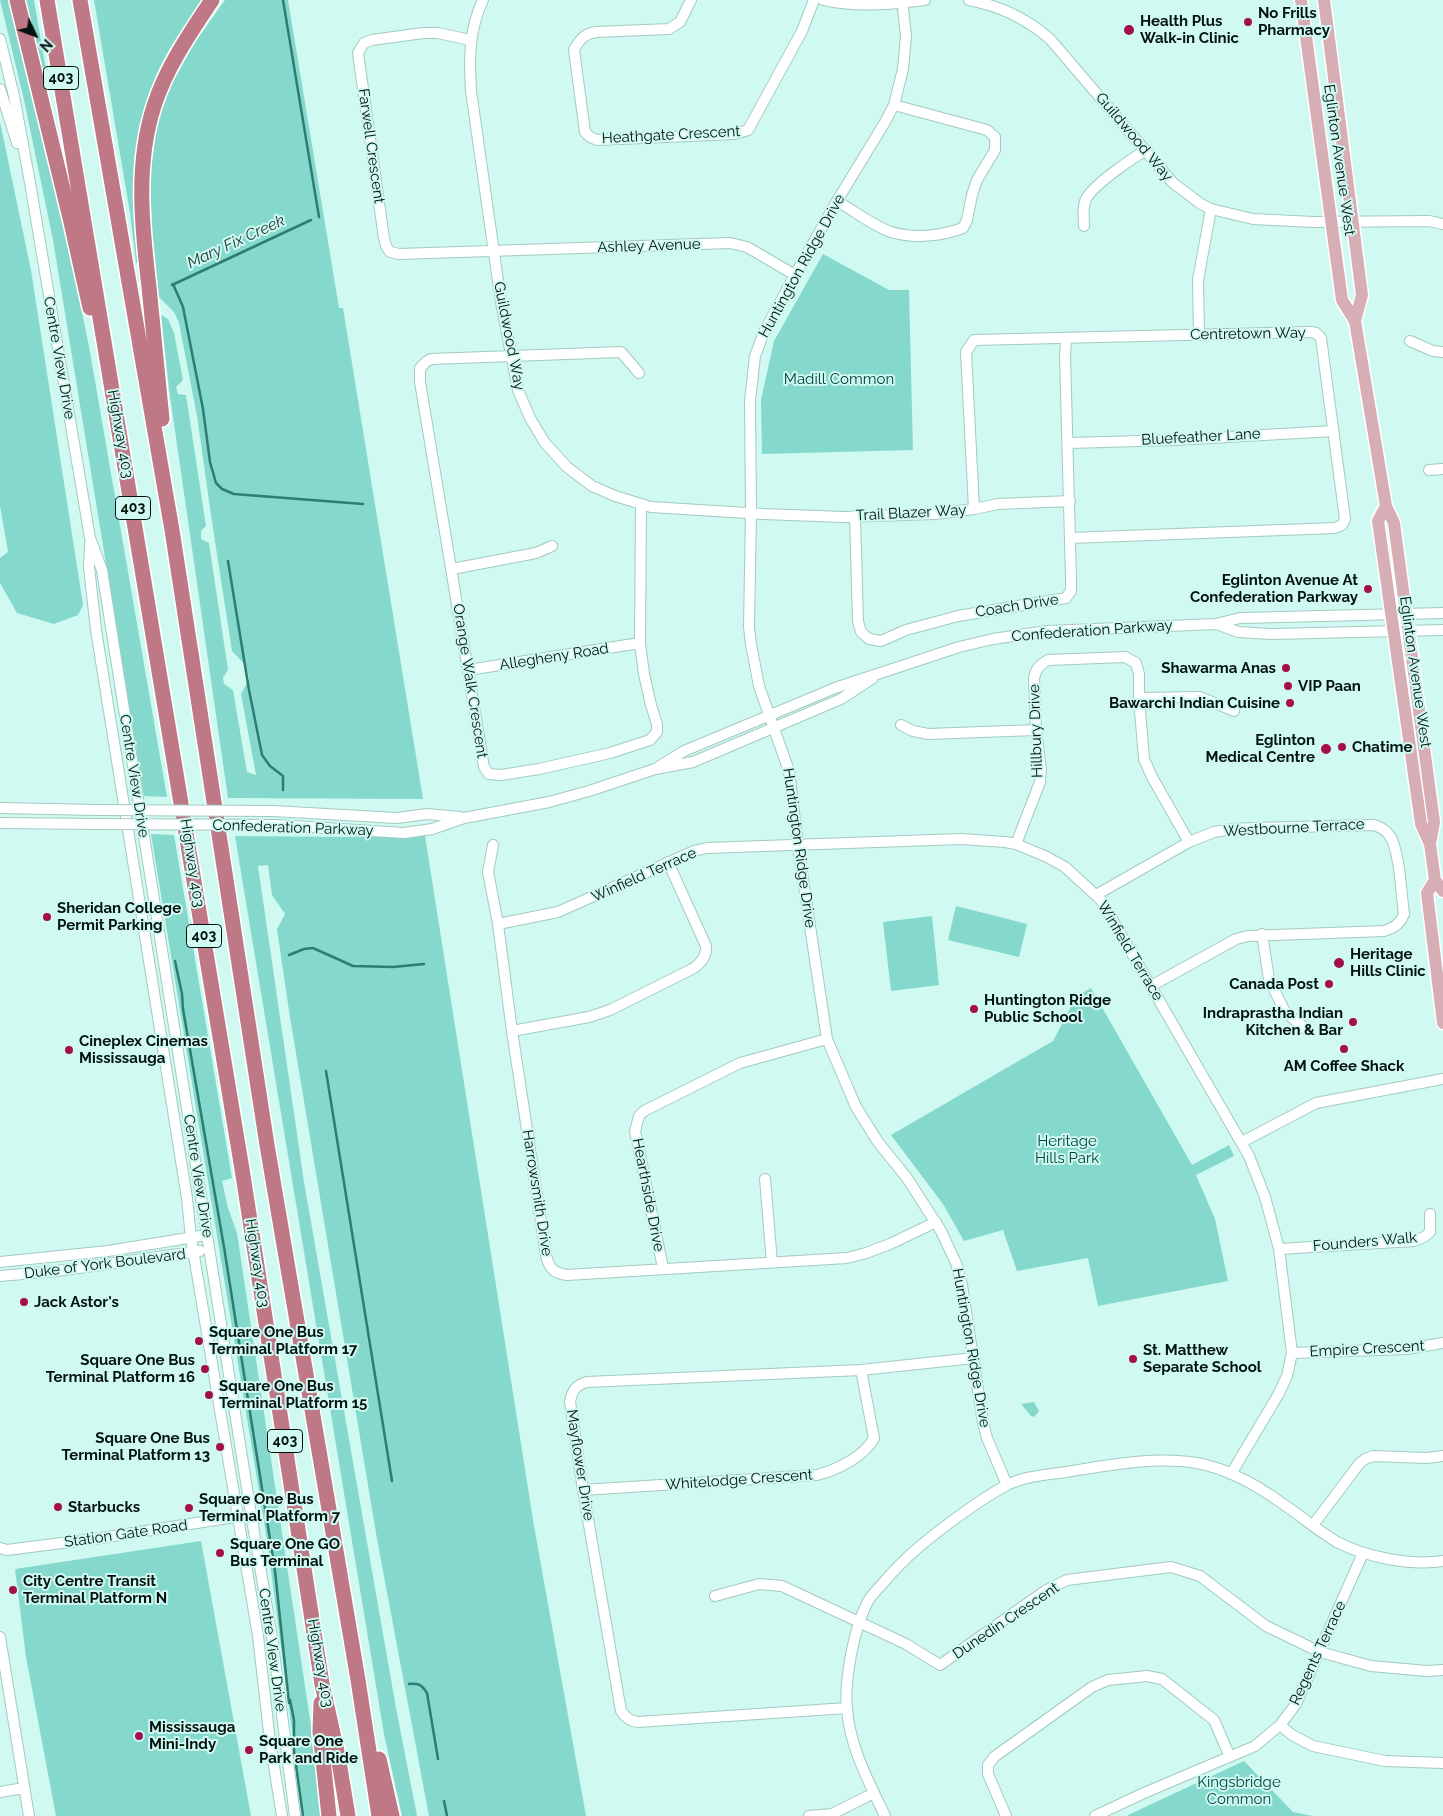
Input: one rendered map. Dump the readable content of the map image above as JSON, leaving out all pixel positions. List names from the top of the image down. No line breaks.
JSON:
{"streets":{"highway":["403","Highway 403"],"main road":["Eglinton Avenue West"],"street":["Heathgate Crescent","Guildwood Way","Farwell Crescent","Ashley Avenue","Huntington Ridge Drive","Centretown Way","Centre View Drive","Bluefeather Lane","Trail Blazer Way","Coach Drive","Confederation Parkway","Allegheny Road","Orange Walk Crescent","Hillbury Drive","Westbourne Terrace","Winfield Terrace","Harrowsmith Drive","Hearthside Drive","Founders Walk","Duke of York Boulevard","Empire Crescent","Mayflower Drive","Whitelodge Crescent","Station Gate Road","Dunedin Crescent","Regents Terrace"]},"crossings":[["Guildwood Way","Farwell Crescent"],["Guildwood Way","Eglinton Avenue West"],["Guildwood Way","Ashley Avenue"],["Guildwood Way","Huntington Ridge Drive"],["Guildwood Way","Trail Blazer Way"],["Guildwood Way","Orange Walk Crescent"],["Farwell Crescent","Ashley Avenue"],["Eglinton Avenue West","Confederation Parkway"],["Ashley Avenue","Huntington Ridge Drive"],["Huntington Ridge Drive","Trail Blazer Way"],["Huntington Ridge Drive","Confederation Parkway"],["Huntington Ridge Drive","Winfield Terrace"],["Huntington Ridge Drive","Harrowsmith Drive"],["Huntington Ridge Drive","Hearthside Drive"],["Huntington Ridge Drive","Mayflower Drive"],["Centretown Way","Bluefeather Lane"],["Centretown Way","Trail Blazer Way"],["Centretown Way","Coach Drive"],["Centre View Drive","Duke of York Boulevard"],["Centre View Drive","Station Gate Road"],["Bluefeather Lane","Coach Drive"],["Trail Blazer Way","Coach Drive"],["Allegheny Road","Orange Walk Crescent"],["Hillbury Drive","Westbourne Terrace"],["Hillbury Drive","Winfield Terrace"],["Westbourne Terrace","Winfield Terrace"],["Winfield Terrace","Harrowsmith Drive"],["Winfield Terrace","Founders Walk"],["Winfield Terrace","Empire Crescent"],["Harrowsmith Drive","Hearthside Drive"],["Mayflower Drive","Whitelodge Crescent"],["Dunedin Crescent","Regents Terrace"]],"water":["Mary Fix Creek"],"parks":["Madill Common","Heritage Hills Park","Kingsbridge Common"],"places":["No Frills Pharmacy","Health Plus Walk-in Clinic","Eglinton Avenue At Confederation Parkway","Shawarma Anas","VIP Paan","Bawarchi Indian Cuisine","Chatime","Eglinton Medical Centre","Sheridan College Permit Parking","Heritage Hills Clinic","Canada Post","Huntington Ridge Public School","Indraprastha Indian Kitchen & Bar","AM Coffee Shack","Cineplex Cinemas Mississauga","Jack Astor's","Square One Bus Terminal Platform 17","St. Matthew Separate School","Square One Bus Terminal Platform 16","Square One Bus Terminal Platform 15","Square One Bus Terminal Platform 13","Starbucks","Square One Bus Terminal Platform 7","Square One GO Bus Terminal","City Centre Transit Terminal Platform N","Mississauga Mini-Indy","Square One Park and Ride"],"north":"bottom right"}
